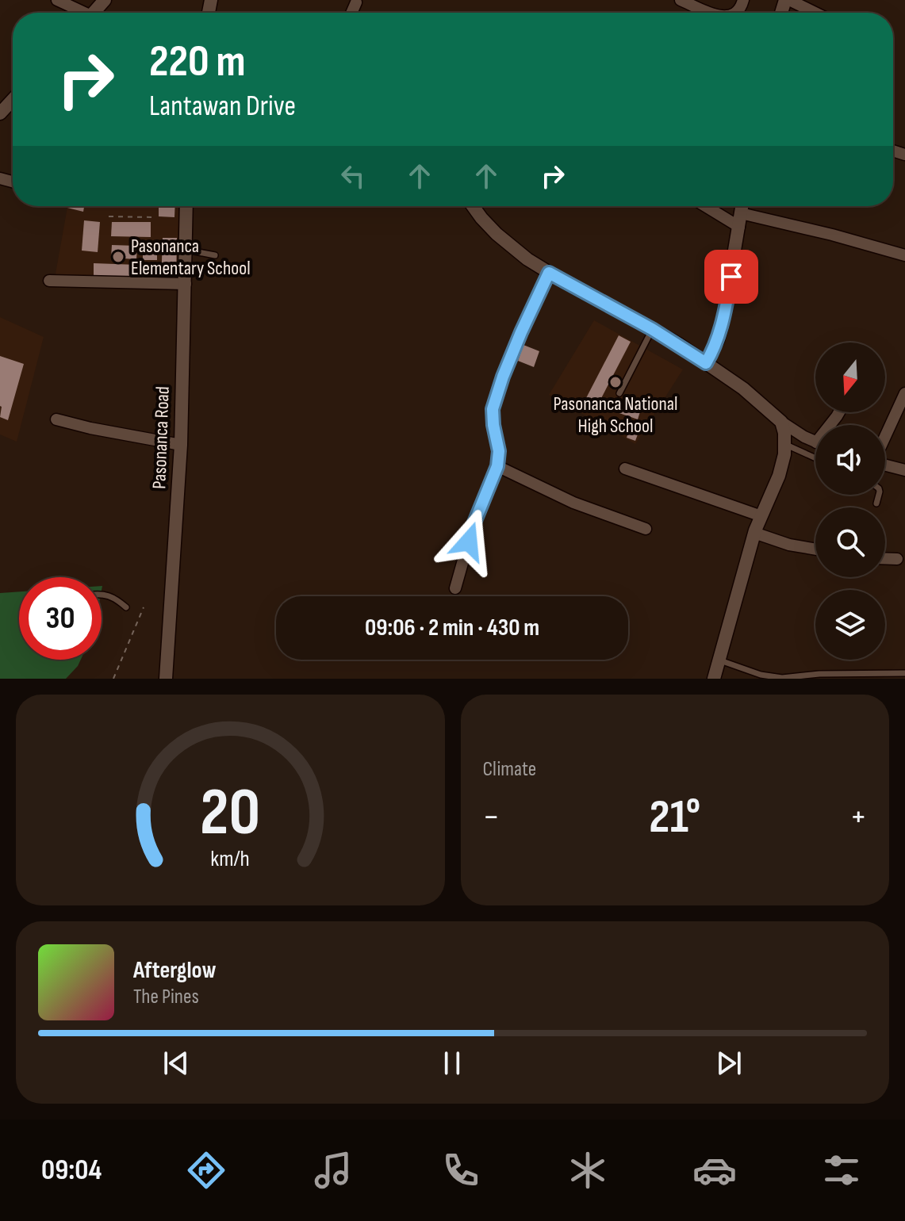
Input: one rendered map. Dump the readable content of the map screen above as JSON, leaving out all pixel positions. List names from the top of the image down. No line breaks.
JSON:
{"streets":{"street":["Pasonanca Road"]},"places":["Pasonanca Elementary School","Pasonanca National High School"],"north":"bottom","page":{"turn":["220 m","Lantawan Drive"],"limit":"30","trip":"09:06 · 2 min · 430 m","tile":"Climate","heat":["−","21°","+"],"song":["Afterglow","The Pines"],"tabs":"09:04","gauge":["20","km/h"]}}
